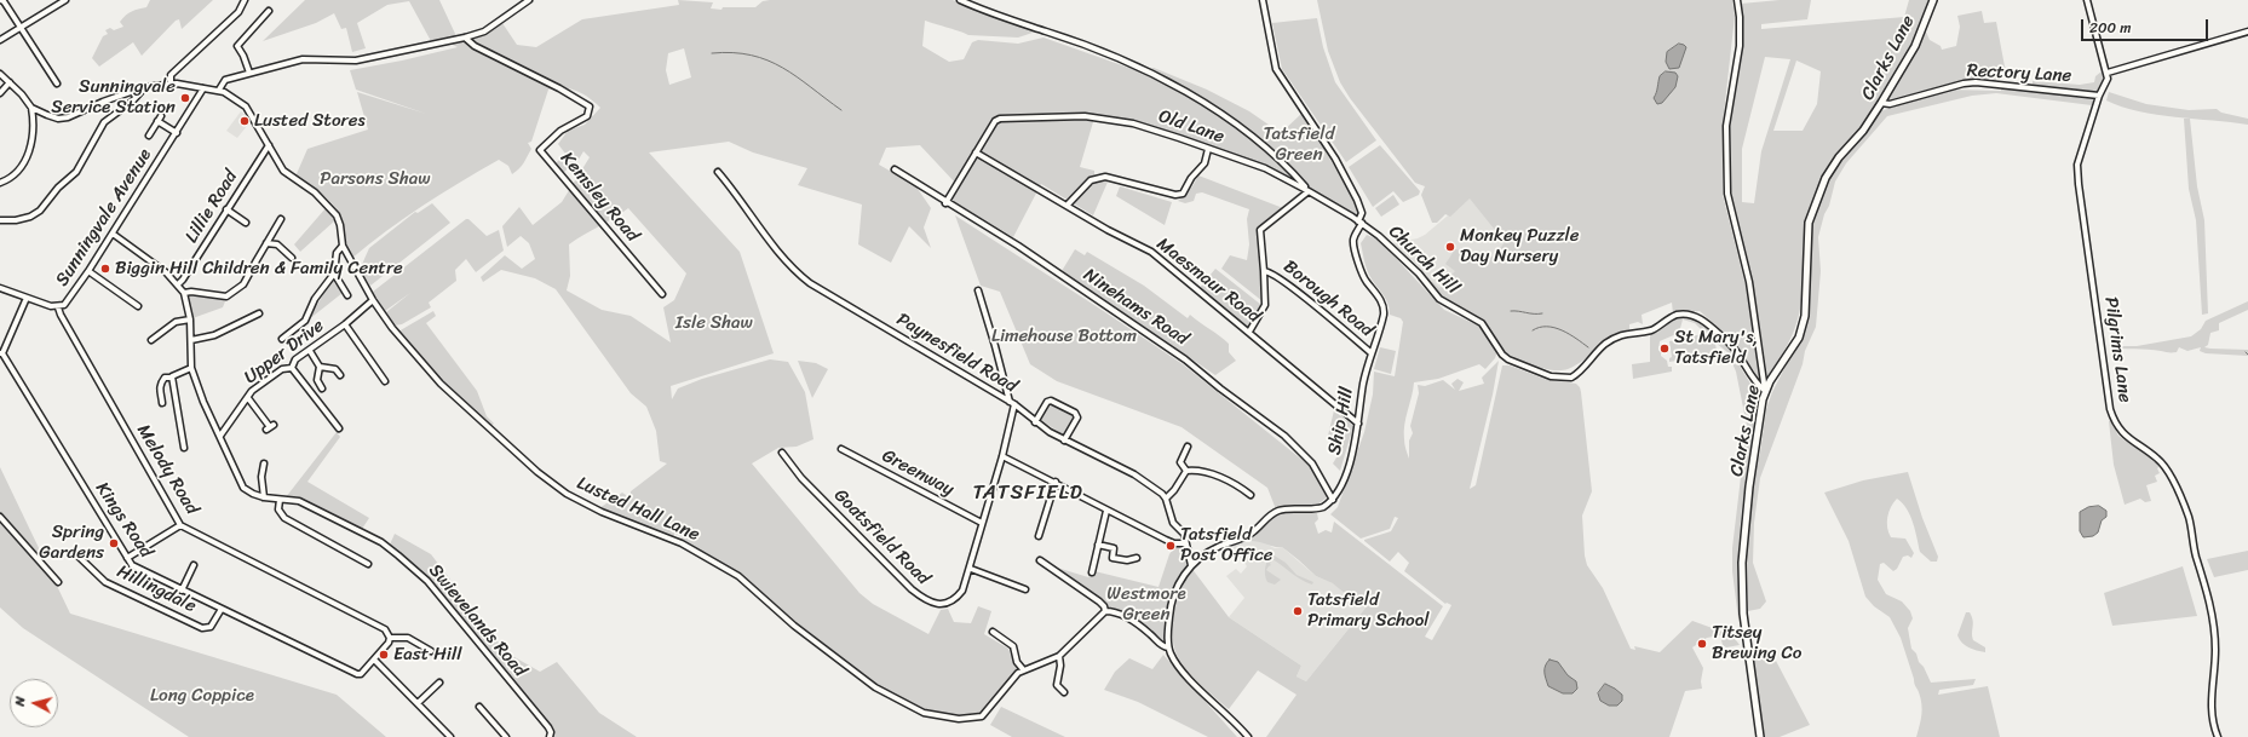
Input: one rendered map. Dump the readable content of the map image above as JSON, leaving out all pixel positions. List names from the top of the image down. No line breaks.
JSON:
{"streets":{"main road":["Clarks Lane"],"street":["Rectory Lane","Old Lane","Kemsley Road","Lillie Road","Sunningvale Avenue","Church Hill","Maesmaur Road","Borough Road","Ninehams Road","Pilgrims Lane","Upper Drive","Paynesfield Road","Ship Hill","Melody Road","Greenway","Lusted Hall Lane","Kings Road","Goatsfield Road","Hillingdale","Swievelands Road"]},"crossings":[["Clarks Lane","Rectory Lane"],["Clarks Lane","Church Hill"],["Rectory Lane","Pilgrims Lane"],["Old Lane","Church Hill"],["Old Lane","Maesmaur Road"],["Old Lane","Ship Hill"],["Lillie Road","Lusted Hall Lane"],["Lillie Road","Swievelands Road"],["Sunningvale Avenue","Melody Road"],["Sunningvale Avenue","Lusted Hall Lane"],["Sunningvale Avenue","Swievelands Road"],["Church Hill","Ship Hill"],["Maesmaur Road","Ship Hill"],["Borough Road","Ship Hill"],["Ninehams Road","Ship Hill"],["Upper Drive","Lusted Hall Lane"],["Upper Drive","Swievelands Road"],["Paynesfield Road","Goatsfield Road"],["Greenway","Goatsfield Road"],["Kings Road","Hillingdale"]],"districts":["TATSFIELD"],"parks":["Tatsfield Green","Parsons Shaw","Isle Shaw","Limehouse Bottom","Westmore Green","Long Coppice"],"places":["Sunningvale Service Station","Lusted Stores","Monkey Puzzle Day Nursery","Biggin Hill Children & Family Centre","St Mary's, Tatsfield","Spring Gardens","Tatsfield Post Office","Tatsfield Primary School","Titsey Brewing Co","East Hill"],"scale_bar":"200 m","north":"left"}
